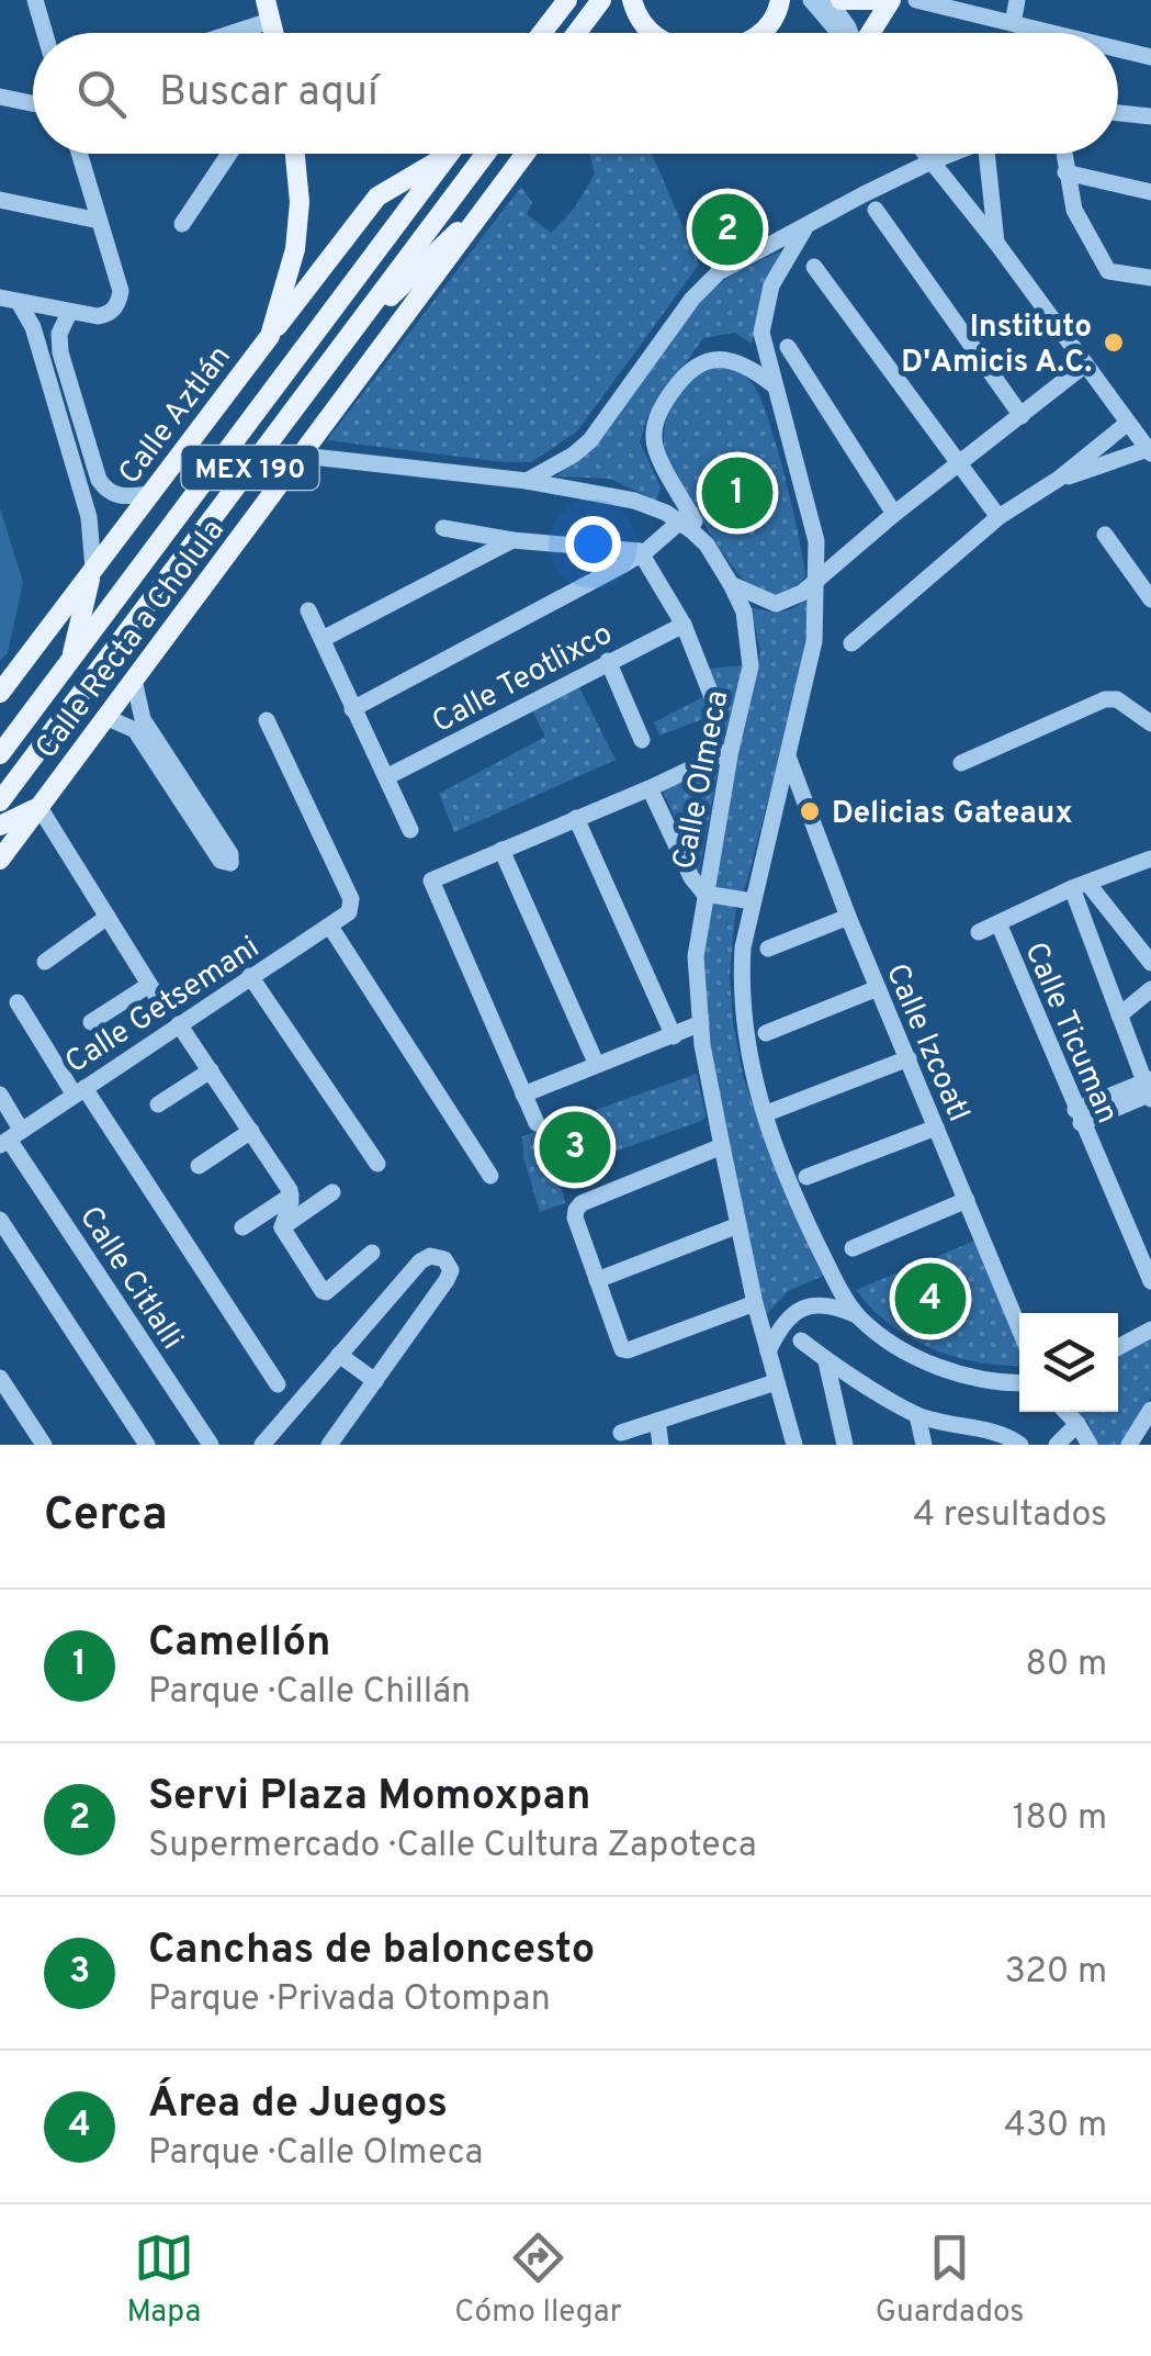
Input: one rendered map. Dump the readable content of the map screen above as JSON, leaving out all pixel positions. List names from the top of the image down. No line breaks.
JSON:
{"streets":{"main road":["Calle Aztlán","MEX 190","Calle Recta a Cholula"],"street":["Calle Teotlixco","Calle Olmeca","Calle Getsemani","Calle Ticuman","Calle Izcoatl","Calle Citlalli"]},"crossings":[["Calle Recta a Cholula","Calle Olmeca"],["Calle Getsemani","Calle Citlalli"]],"places":["Instituto D'Amicis A.C.","Delicias Gateaux"],"page":{"search":"Buscar aquí","pins":["2","1","3","4"],"heading":["Cerca","4 resultados"],"list":[{"mark":"1","name":"Camellón","note":"Parque · Calle Chillán","value":"80 m"},{"mark":"2","name":"Servi Plaza Momoxpan","note":"Supermercado · Calle Cultura Zapoteca","value":"180 m"},{"mark":"3","name":"Canchas de baloncesto","note":"Parque · Privada Otompan","value":"320 m"},{"mark":"4","name":"Área de Juegos","note":"Parque · Calle Olmeca","value":"430 m"}],"nav":["Mapa","Cómo llegar","Guardados"]}}
